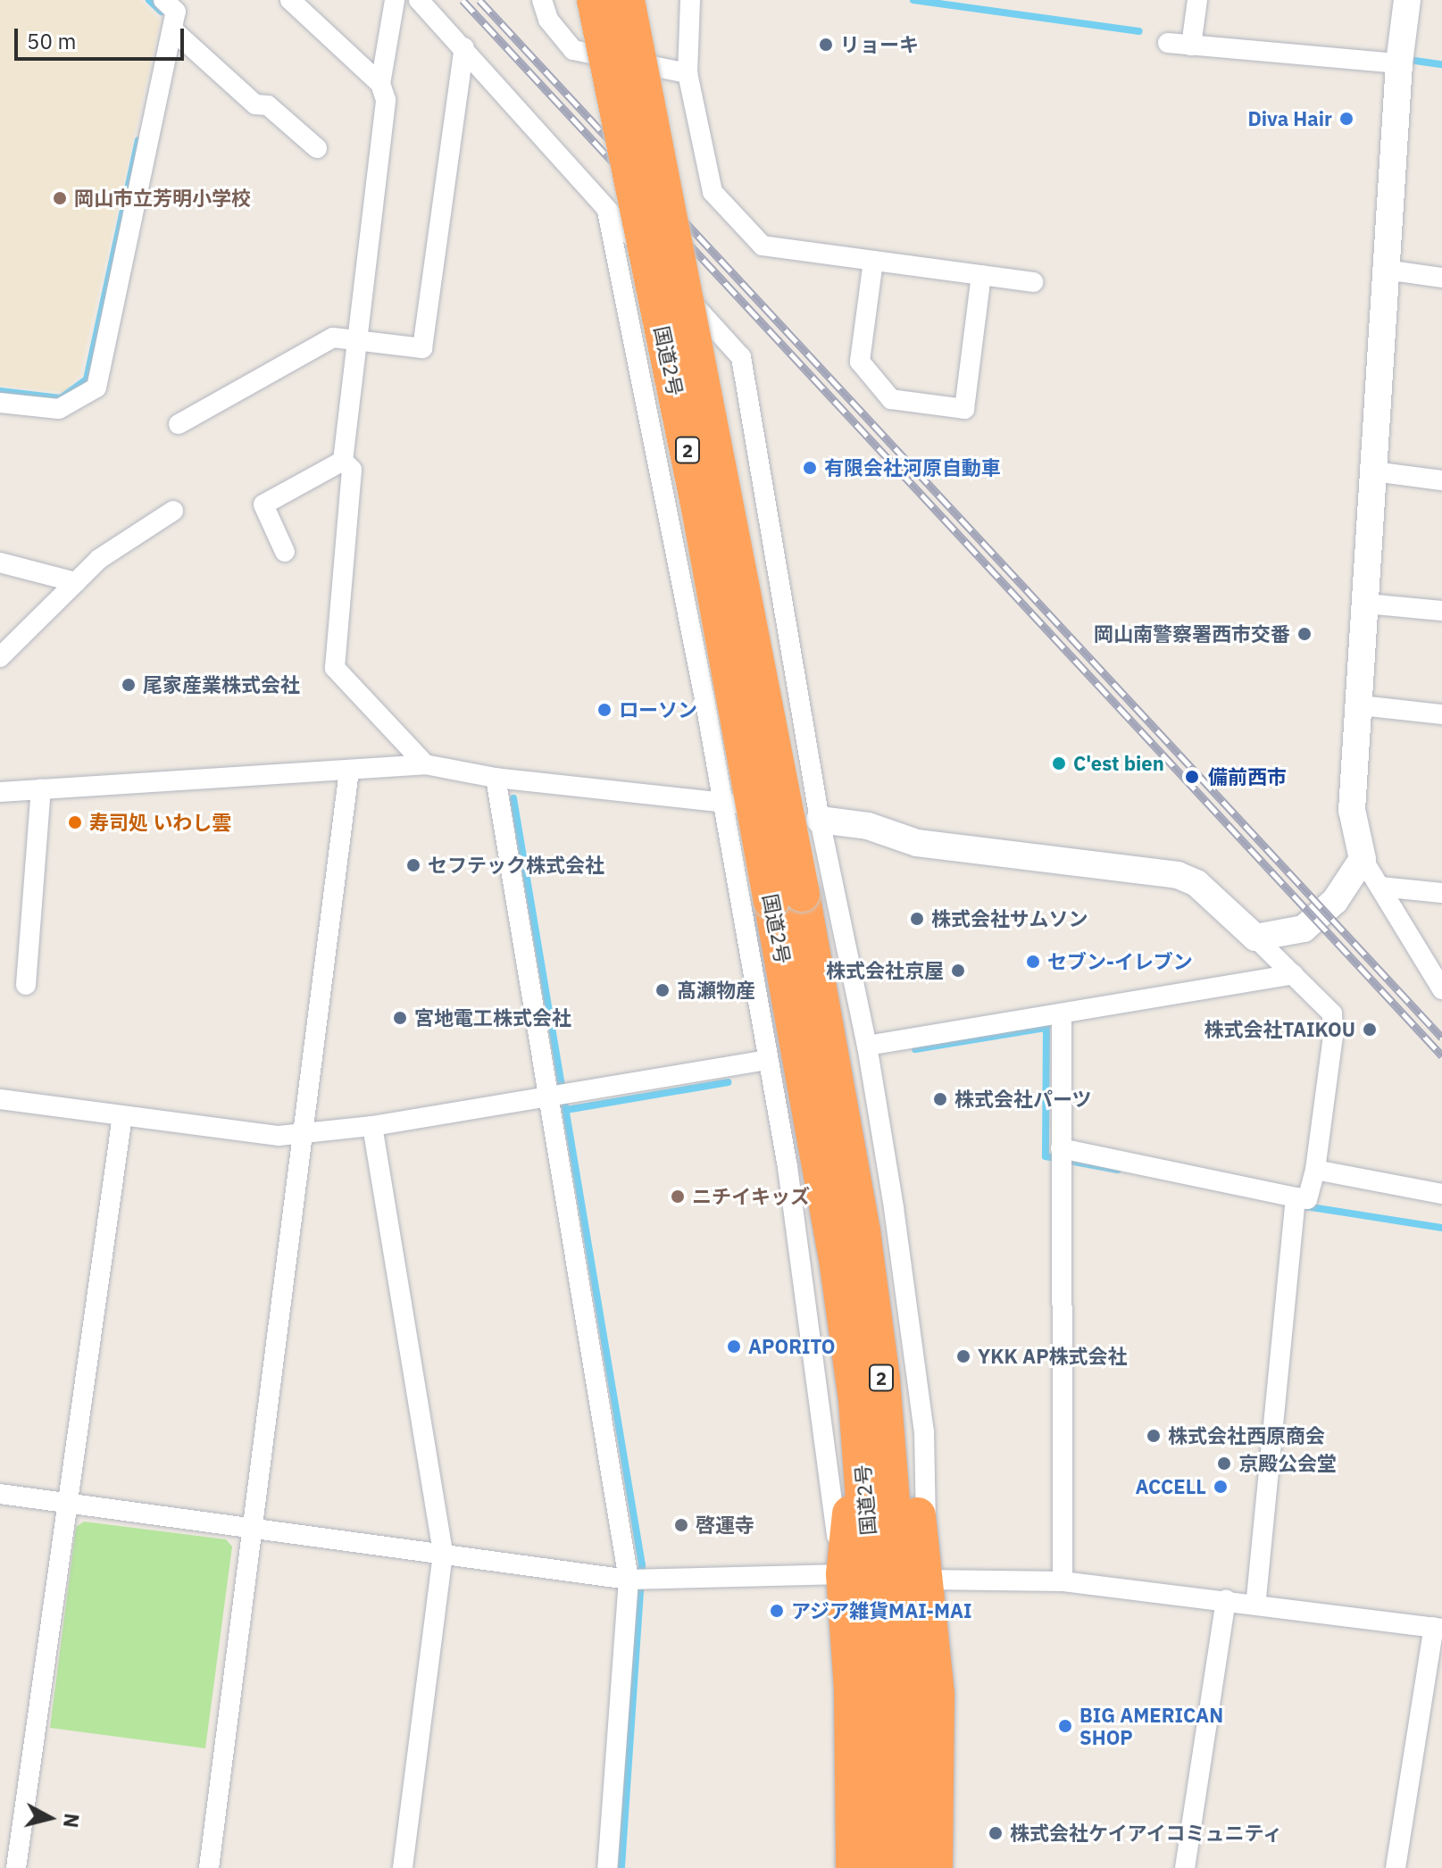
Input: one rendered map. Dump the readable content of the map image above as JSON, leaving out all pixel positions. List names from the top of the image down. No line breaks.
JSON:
{"streets":{"highway":["国道2号","2"]},"places":["リョーキ","Diva Hair","岡山市立芳明小学校","有限会社河原自動車","岡山南警察署西市交番","尾家産業株式会社","ローソン","C'est bien","備前西市","寿司処 いわし雲","セフテック株式会社","株式会社サムソン","セブン-イレブン","株式会社京屋","髙瀬物産","宮地電工株式会社","株式会社TAIKOU","株式会社パーツ","ニチイキッズ","APORITO","YKK AP株式会社","株式会社西原商会","京殿公会堂","ACCELL","啓運寺","アジア雑貨MAI-MAI","BIG AMERICAN SHOP","株式会社ケイアイコミュニティ"],"scale_bar":"50 m","north":"right"}
